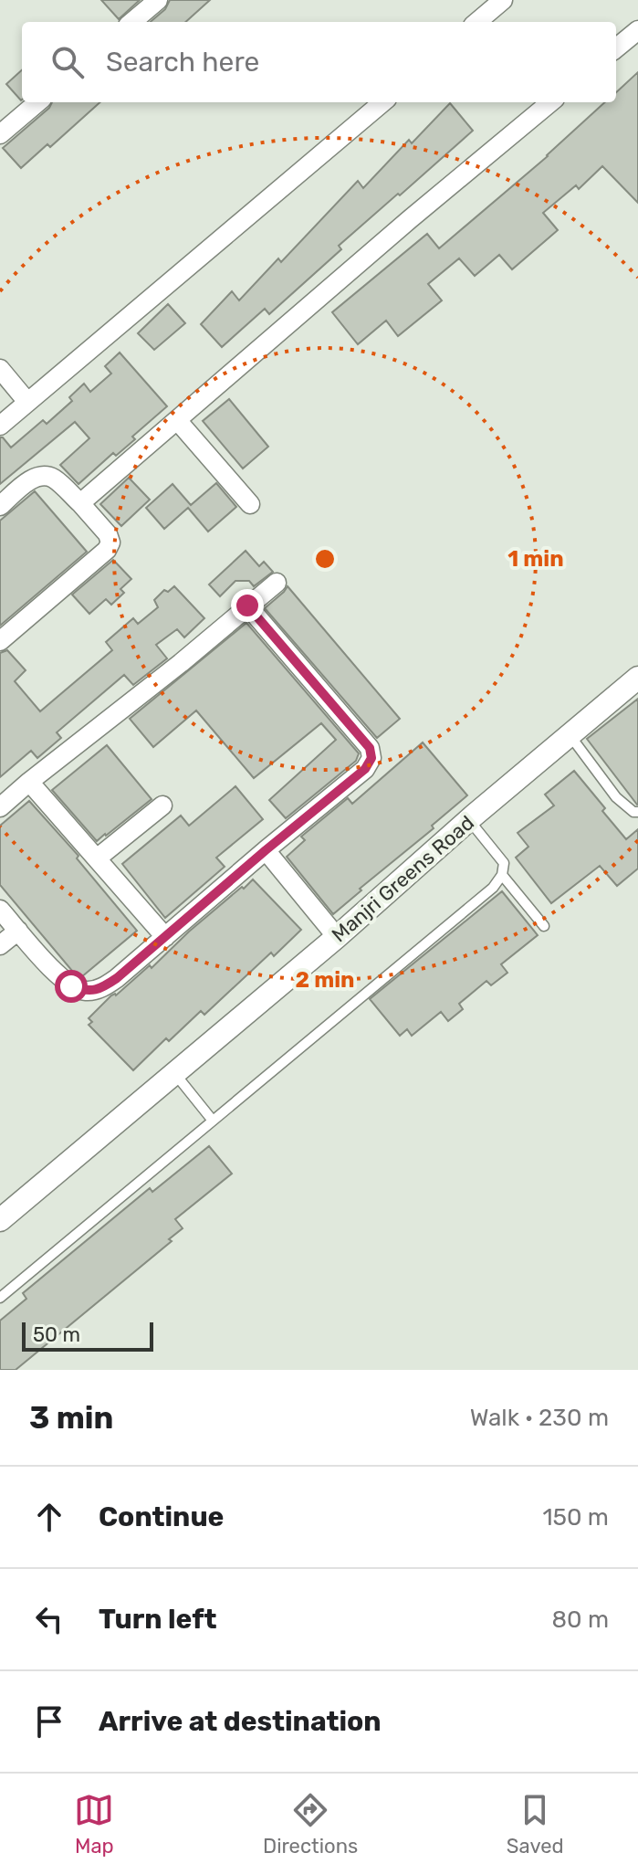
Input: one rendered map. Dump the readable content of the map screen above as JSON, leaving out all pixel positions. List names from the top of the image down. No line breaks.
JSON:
{"streets":{"street":["Manjri Greens Road"]},"scale_bar":"50 m","page":{"search":"Search here","scale":"50 m","heading":["3 min","Walk · 230 m"],"list":[["Continue","150 m"],["Turn left","80 m"],"Arrive at destination"],"nav":["Map","Directions","Saved"]},"rings":["1 min","2 min"]}
